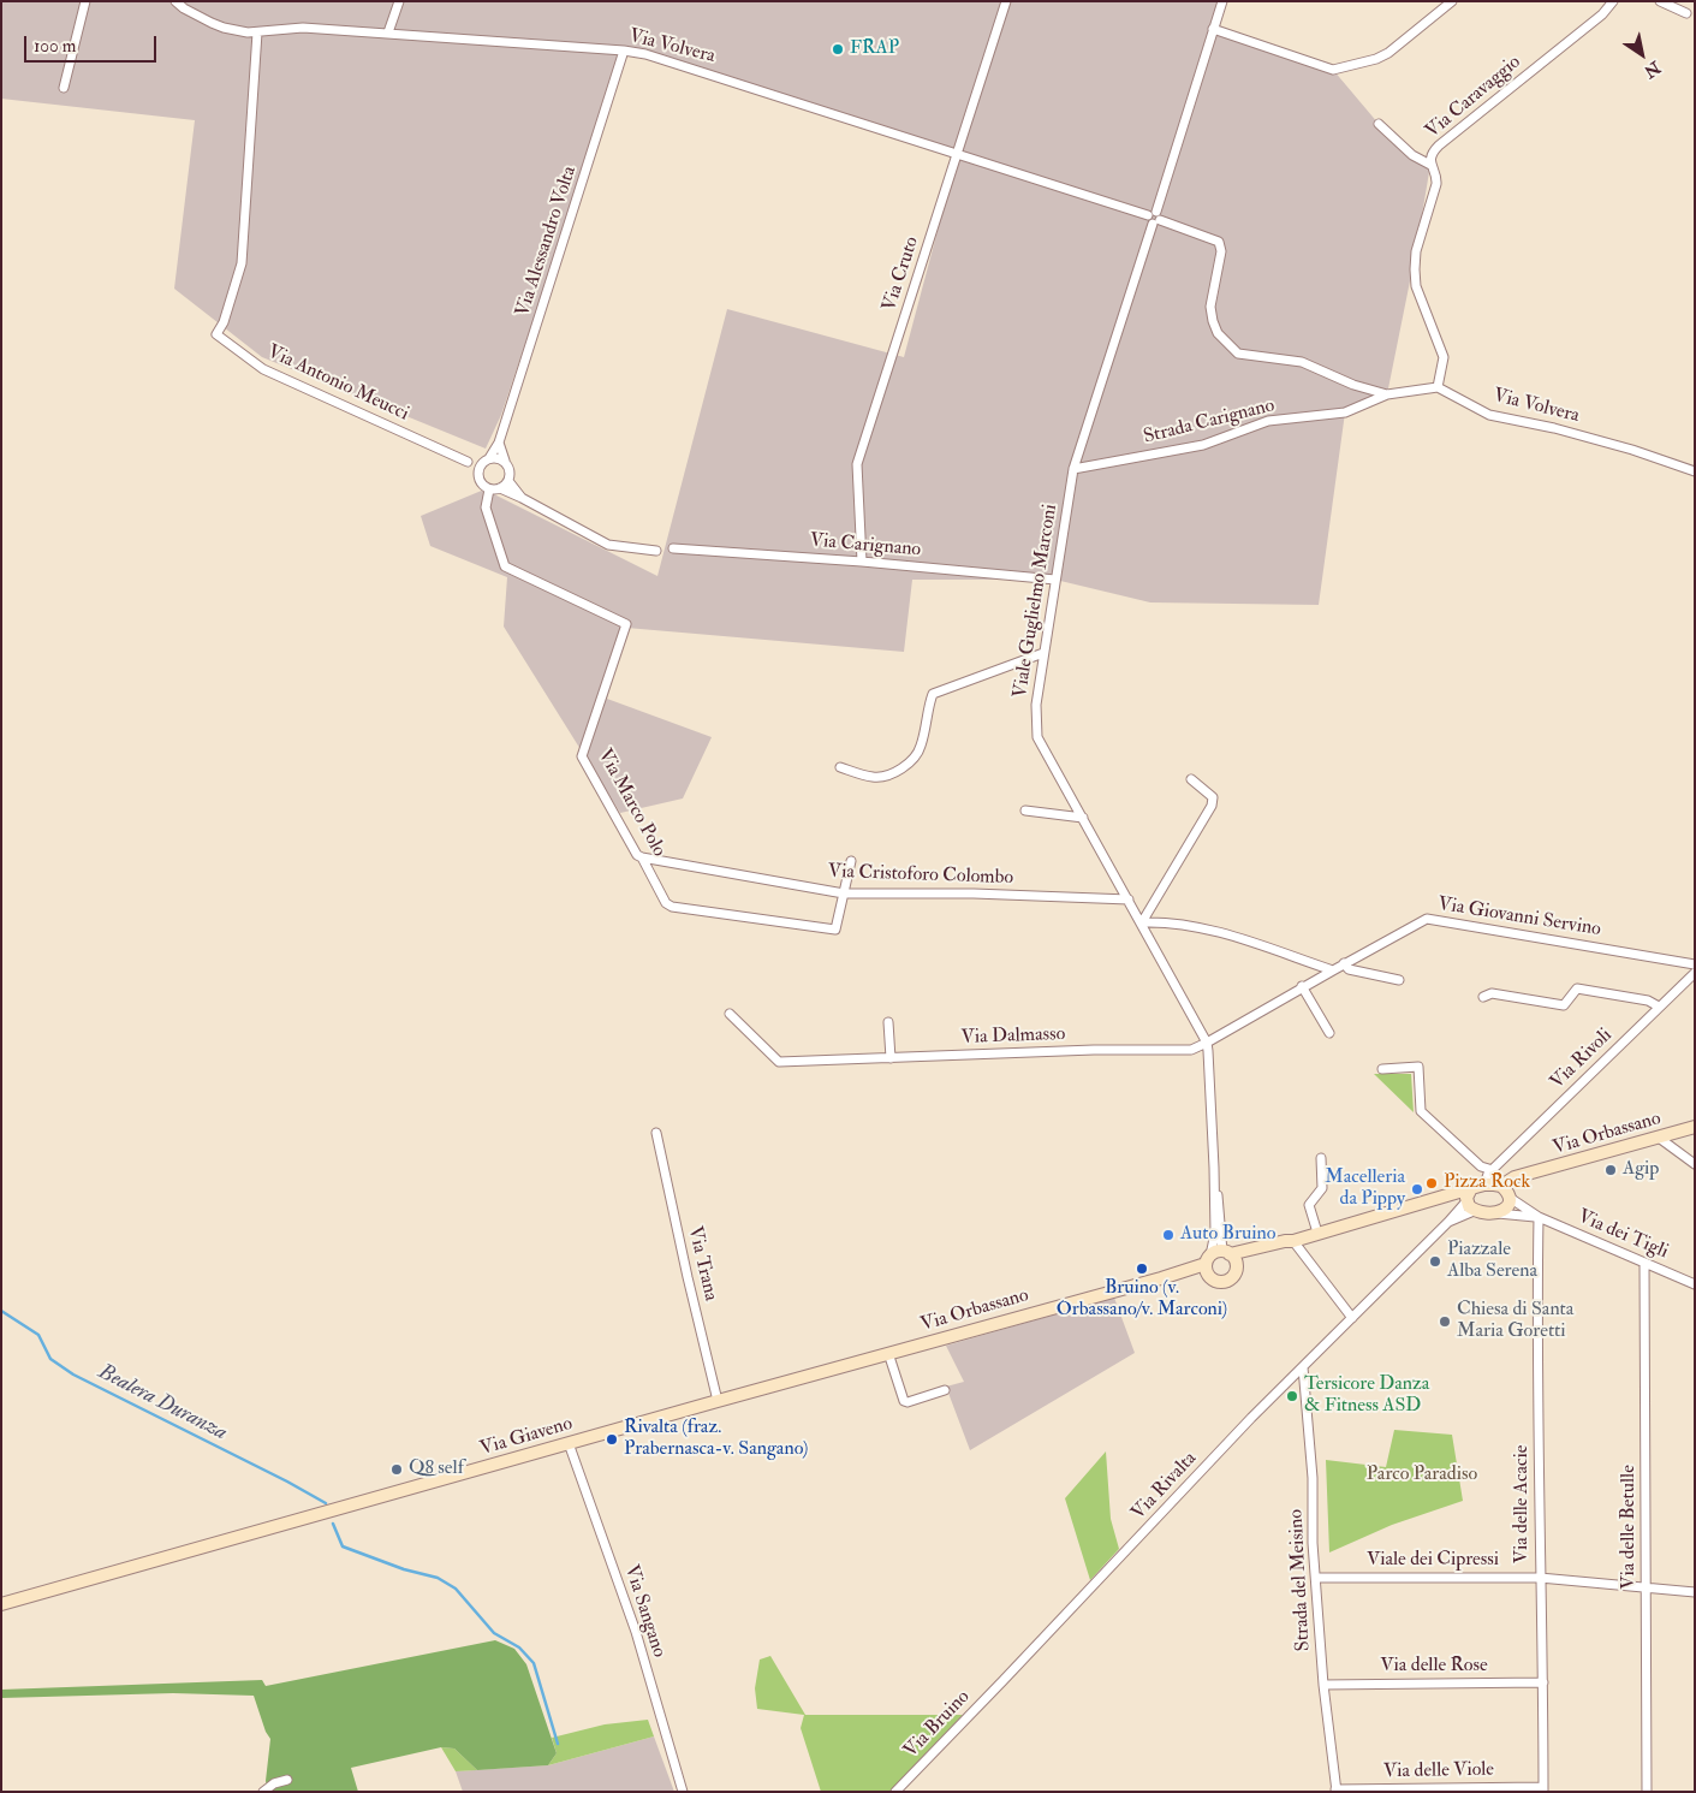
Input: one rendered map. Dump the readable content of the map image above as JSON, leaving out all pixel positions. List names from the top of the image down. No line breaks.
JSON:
{"streets":{"main road":["Via Orbassano","Via Giaveno"],"street":["Via Volvera","Via Caravaggio","Via Alessandro Volta","Via Cruto","Via Antonio Meucci","Strada Carignano","Via Carignano","Viale Guglielmo Marconi","Via Marco Polo","Via Cristoforo Colombo","Via Giovanni Servino","Via Dalmasso","Via Rivoli","Via dei Tigli","Via Trana","Via Rivalta","Via delle Acacie","Via delle Betulle","Viale dei Cipressi","Strada del Meisino","Via Sangano","Via delle Rose","Via Bruino","Via delle Viole"]},"crossings":[["Via Volvera","Via Caravaggio"],["Via Volvera","Via Alessandro Volta"],["Via Volvera","Via Cruto"],["Via Volvera","Via Antonio Meucci"],["Via Volvera","Viale Guglielmo Marconi"],["Via Alessandro Volta","Via Marco Polo"],["Via Cruto","Via Carignano"],["Strada Carignano","Viale Guglielmo Marconi"],["Via Carignano","Viale Guglielmo Marconi"],["Viale Guglielmo Marconi","Via Cristoforo Colombo"],["Viale Guglielmo Marconi","Via Dalmasso"],["Viale Guglielmo Marconi","Via Orbassano"],["Via Marco Polo","Via Cristoforo Colombo"],["Via Giovanni Servino","Via Dalmasso"],["Via Rivoli","Via Orbassano"],["Via Orbassano","Via dei Tigli"],["Via Orbassano","Via Giaveno"],["Via Orbassano","Via Rivalta"],["Via dei Tigli","Via delle Acacie"],["Via dei Tigli","Via delle Betulle"],["Via Trana","Via Giaveno"],["Via Giaveno","Via Sangano"],["Via Rivalta","Strada del Meisino"],["Via Rivalta","Via Bruino"],["Via delle Acacie","Viale dei Cipressi"],["Via delle Acacie","Via delle Rose"],["Via delle Acacie","Via delle Viole"],["Via delle Betulle","Viale dei Cipressi"],["Viale dei Cipressi","Strada del Meisino"],["Strada del Meisino","Via delle Rose"],["Strada del Meisino","Via delle Viole"]],"water":["Bealera Duranza"],"parks":["Parco Paradiso"],"places":["FRAP","Agip","Pizza Rock","Macelleria da Pippy","Auto Bruino","Piazzale Alba Serena","Bruino (v. Orbassano/v. Marconi)","Chiesa di Santa Maria Goretti","Tersicore Danza & Fitness ASD","Rivalta (fraz. Prabernasca-v. Sangano)","Q8 self"],"scale_bar":"100 m","north":"bottom right"}
